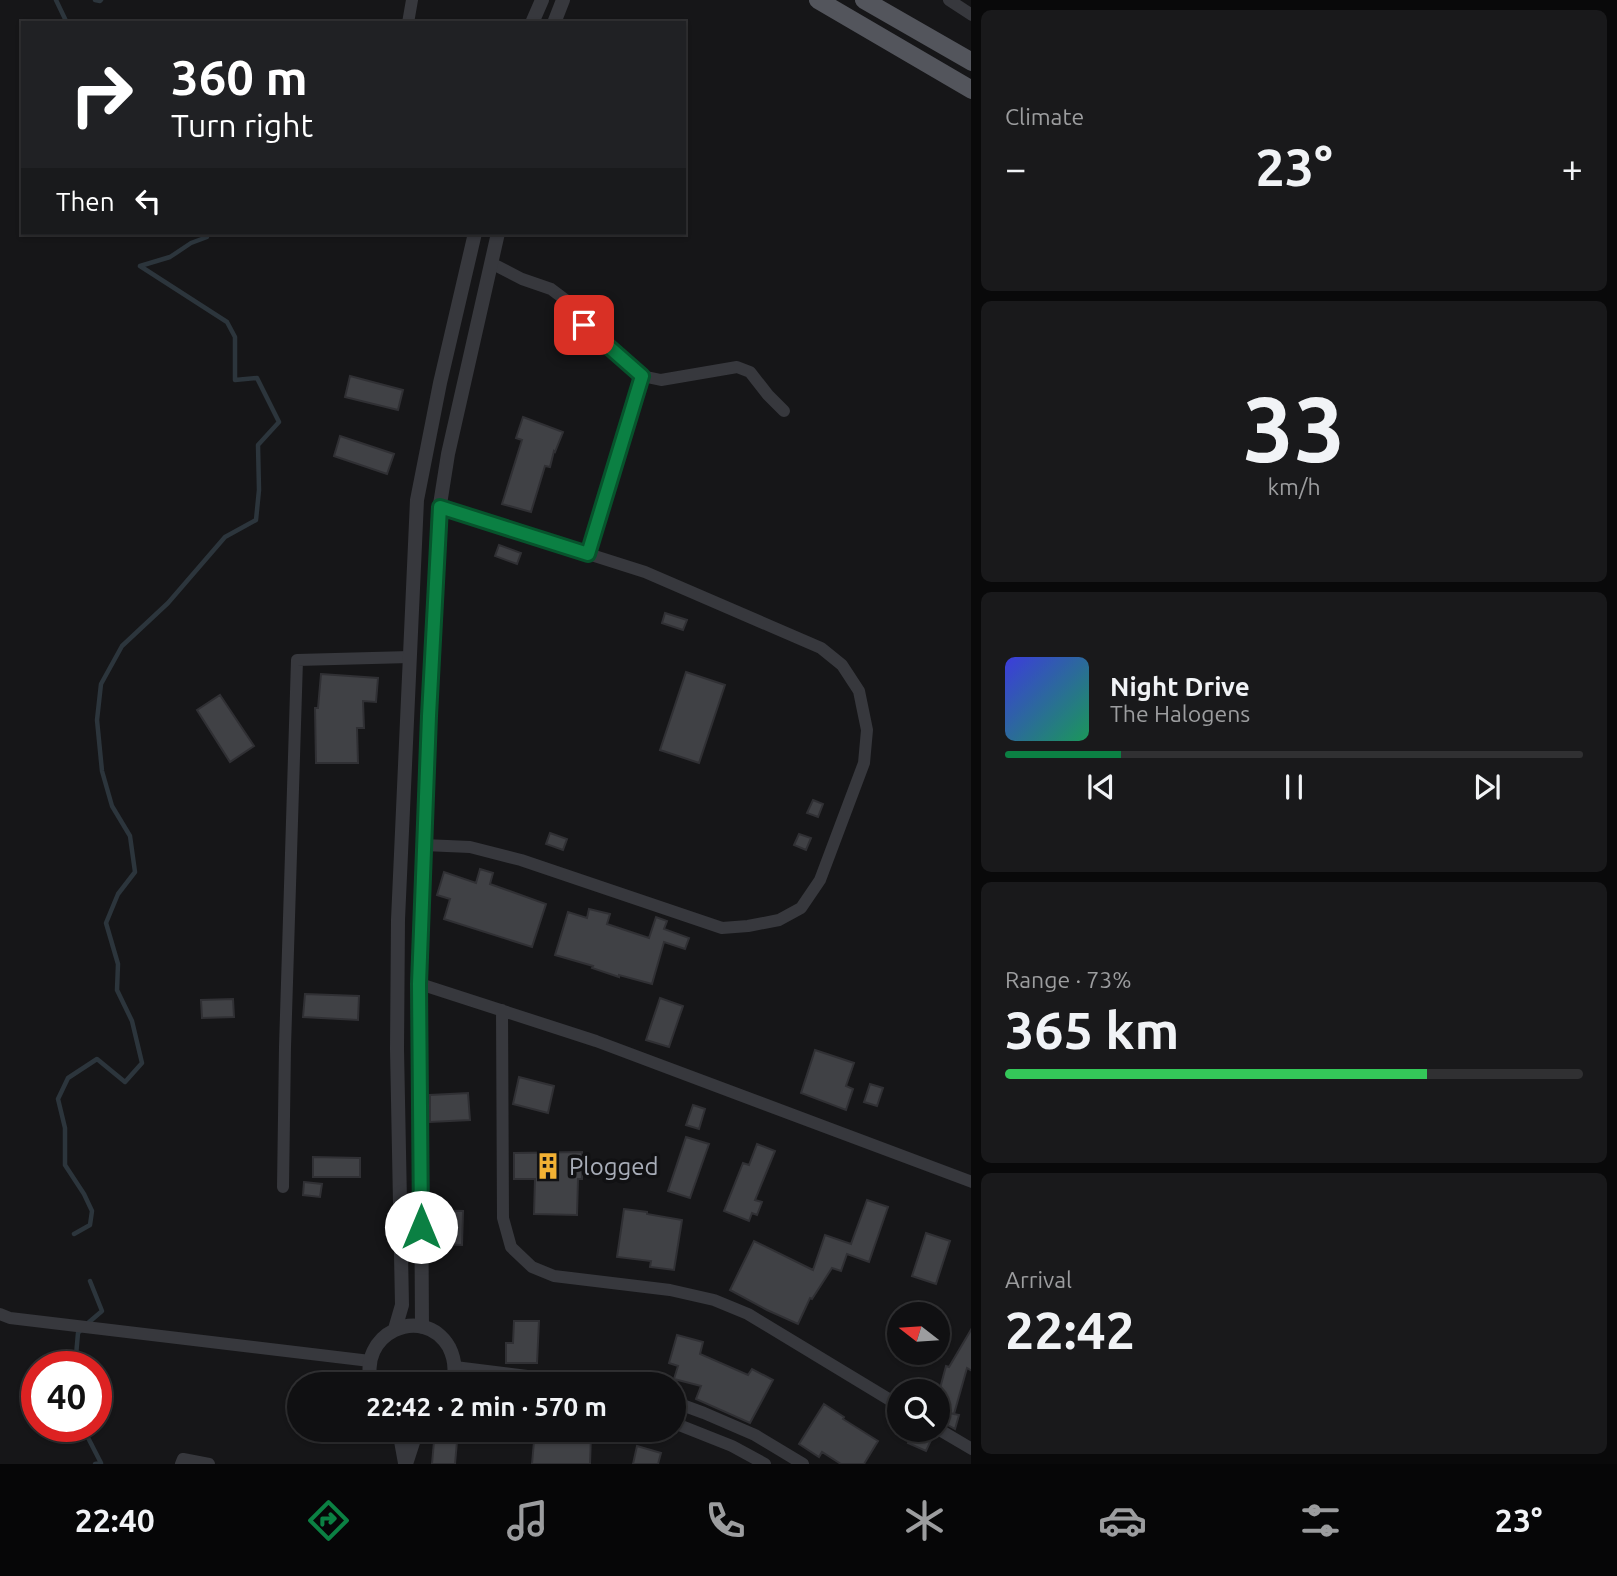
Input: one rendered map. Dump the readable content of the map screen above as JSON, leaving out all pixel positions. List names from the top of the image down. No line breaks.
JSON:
{"places":{"building":["Plogged"]},"north":"left","page":{"tile":["Climate",["33","km/h"],["Range · 73%","365 km"],["Arrival","22:42"]],"turn":["360 m","Turn right"],"heat":["−","23°","+"],"then":"Then","song":["Night Drive","The Halogens"],"limit":"40","trip":"22:42 · 2 min · 570 m","tabs":["22:40","23°"]}}
